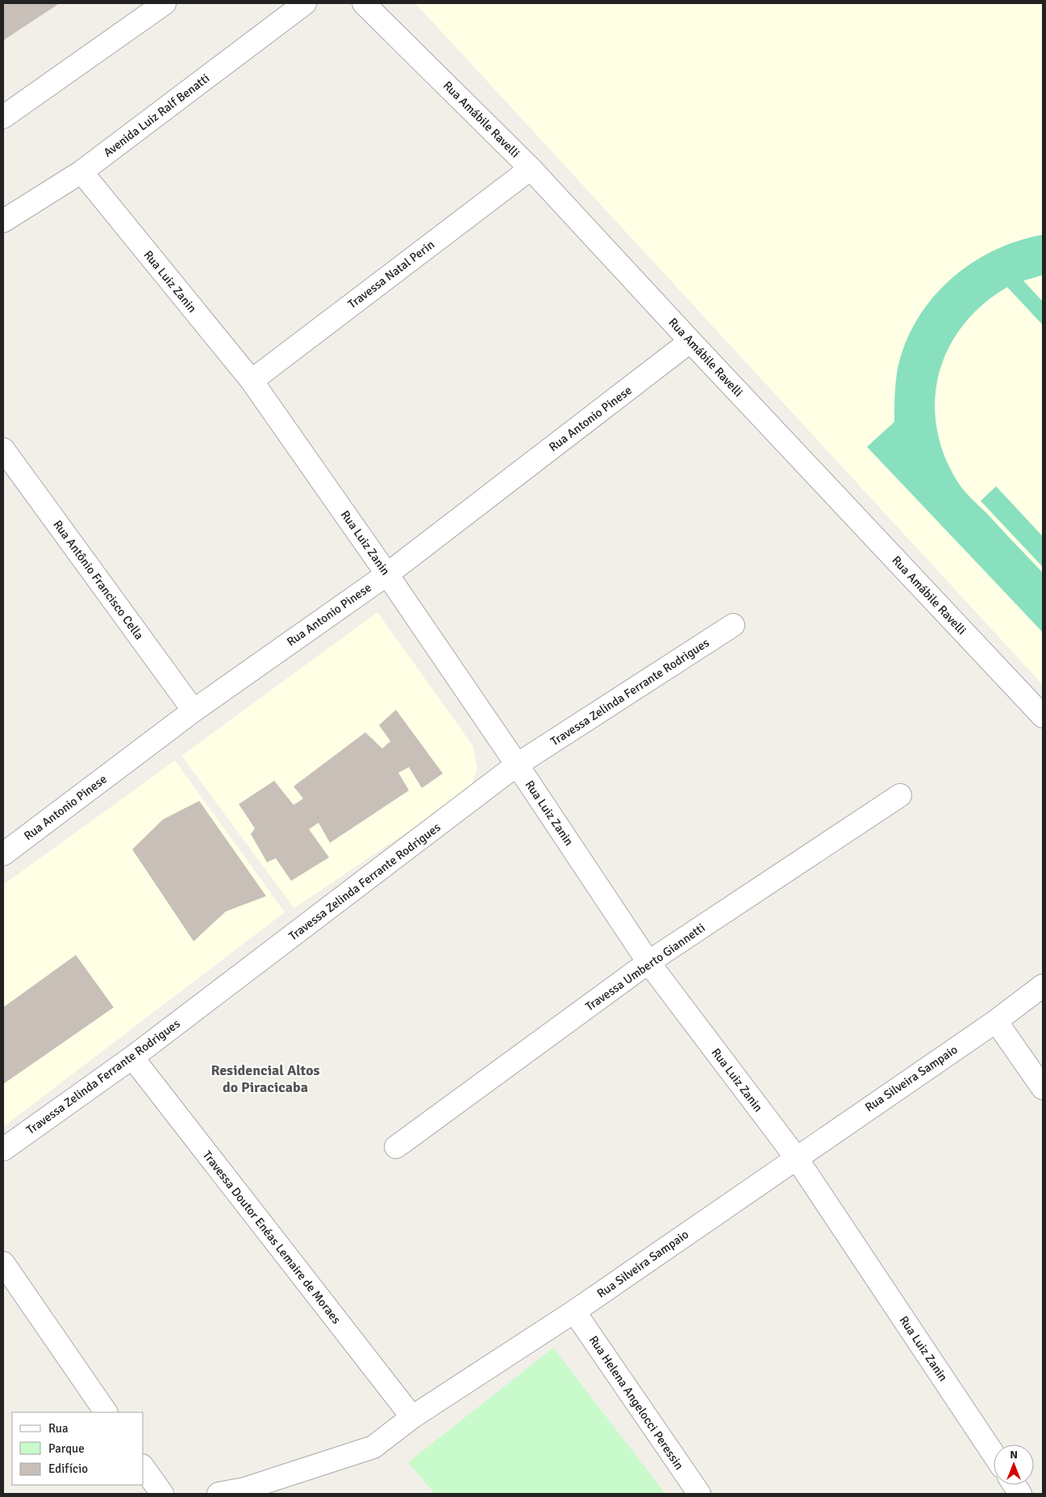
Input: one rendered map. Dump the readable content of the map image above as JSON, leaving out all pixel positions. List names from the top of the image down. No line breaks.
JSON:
{"streets":{"street":["Avenida Luiz Ralf Benatti","Rua Amábile Ravelli","Travessa Natal Perin","Rua Luiz Zanin","Rua Antonio Pinese","Rua Antônio Francisco Cella","Travessa Zelinda Ferrante Rodrigues","Travessa Umberto Giannetti","Rua Silveira Sampaio","Travessa Doutor Enéas Lemaire de Moraes","Rua Helena Angelocci Peressin"]},"crossings":[["Avenida Luiz Ralf Benatti","Rua Luiz Zanin"],["Rua Amábile Ravelli","Travessa Natal Perin"],["Rua Amábile Ravelli","Rua Antonio Pinese"],["Travessa Natal Perin","Rua Luiz Zanin"],["Rua Luiz Zanin","Rua Antonio Pinese"],["Rua Luiz Zanin","Travessa Zelinda Ferrante Rodrigues"],["Rua Luiz Zanin","Travessa Umberto Giannetti"],["Rua Luiz Zanin","Rua Silveira Sampaio"],["Rua Antonio Pinese","Rua Antônio Francisco Cella"],["Travessa Zelinda Ferrante Rodrigues","Travessa Doutor Enéas Lemaire de Moraes"],["Rua Silveira Sampaio","Travessa Doutor Enéas Lemaire de Moraes"],["Rua Silveira Sampaio","Rua Helena Angelocci Peressin"]],"districts":["Residencial Altos do Piracicaba"],"legend":["Rua","Parque","Edifício"],"north":"top"}
